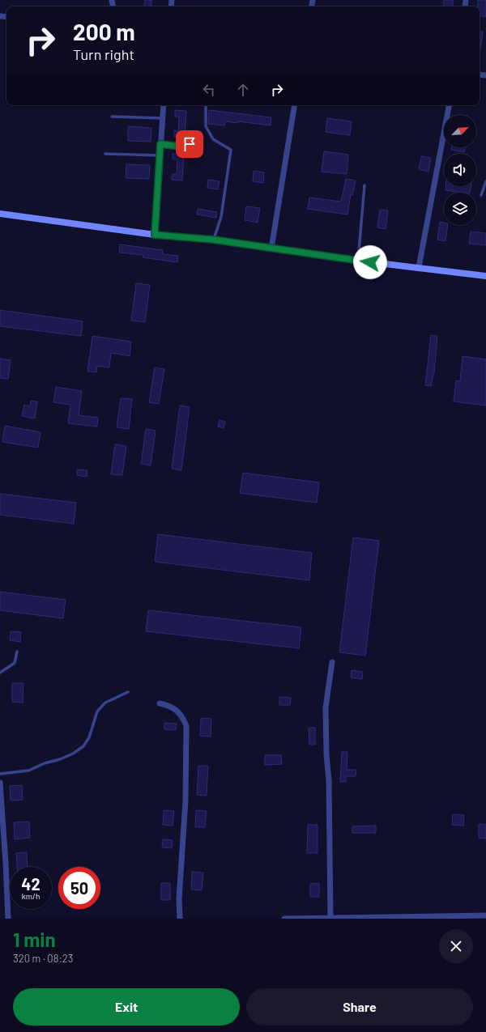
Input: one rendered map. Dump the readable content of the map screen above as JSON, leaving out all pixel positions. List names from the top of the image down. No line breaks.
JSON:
{"north":"top right","page":{"turn":["200 m","Turn right"],"speed":"42 km/h","limit":"50","heading":["1 min","320 m · 08:23"],"buttons":["Exit","Share"]}}
